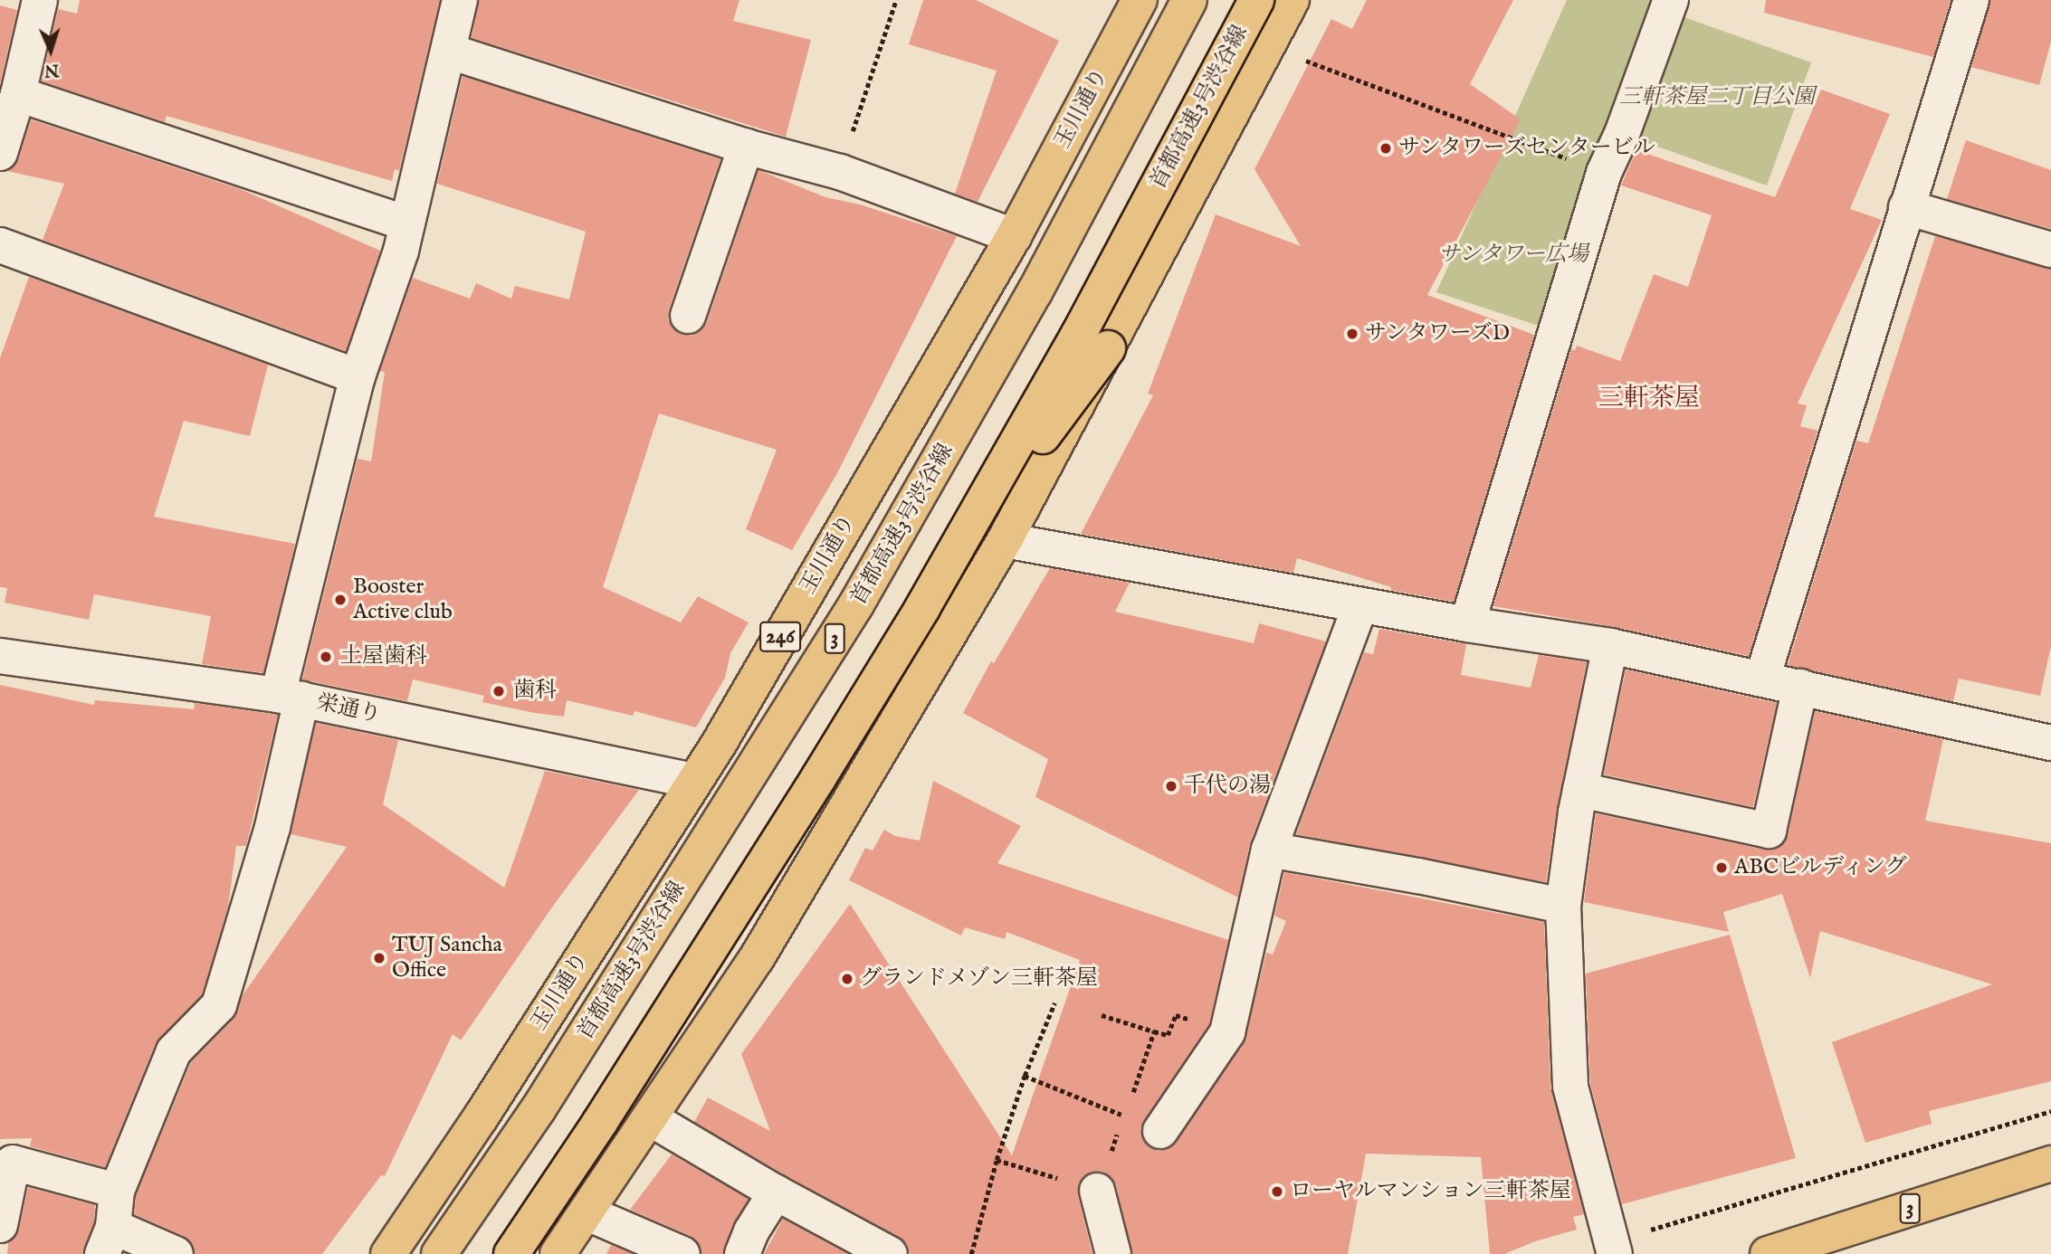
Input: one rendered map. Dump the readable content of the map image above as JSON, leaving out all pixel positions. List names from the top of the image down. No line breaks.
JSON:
{"streets":{"main road":["首都高速3号渋谷線","玉川通り","246","3"],"street":["栄通り"]},"crossings":[["玉川通り","栄通り"]],"districts":["三軒茶屋"],"parks":["三軒茶屋二丁目公園","サンタワー広場"],"places":["サンタワーズセンタービル","サンタワーズD","Booster Active club","土屋歯科","歯科","千代の湯","ABCビルディング","TUJ Sancha Office","グランドメゾン三軒茶屋","ローヤルマンション三軒茶屋"],"north":"bottom"}
